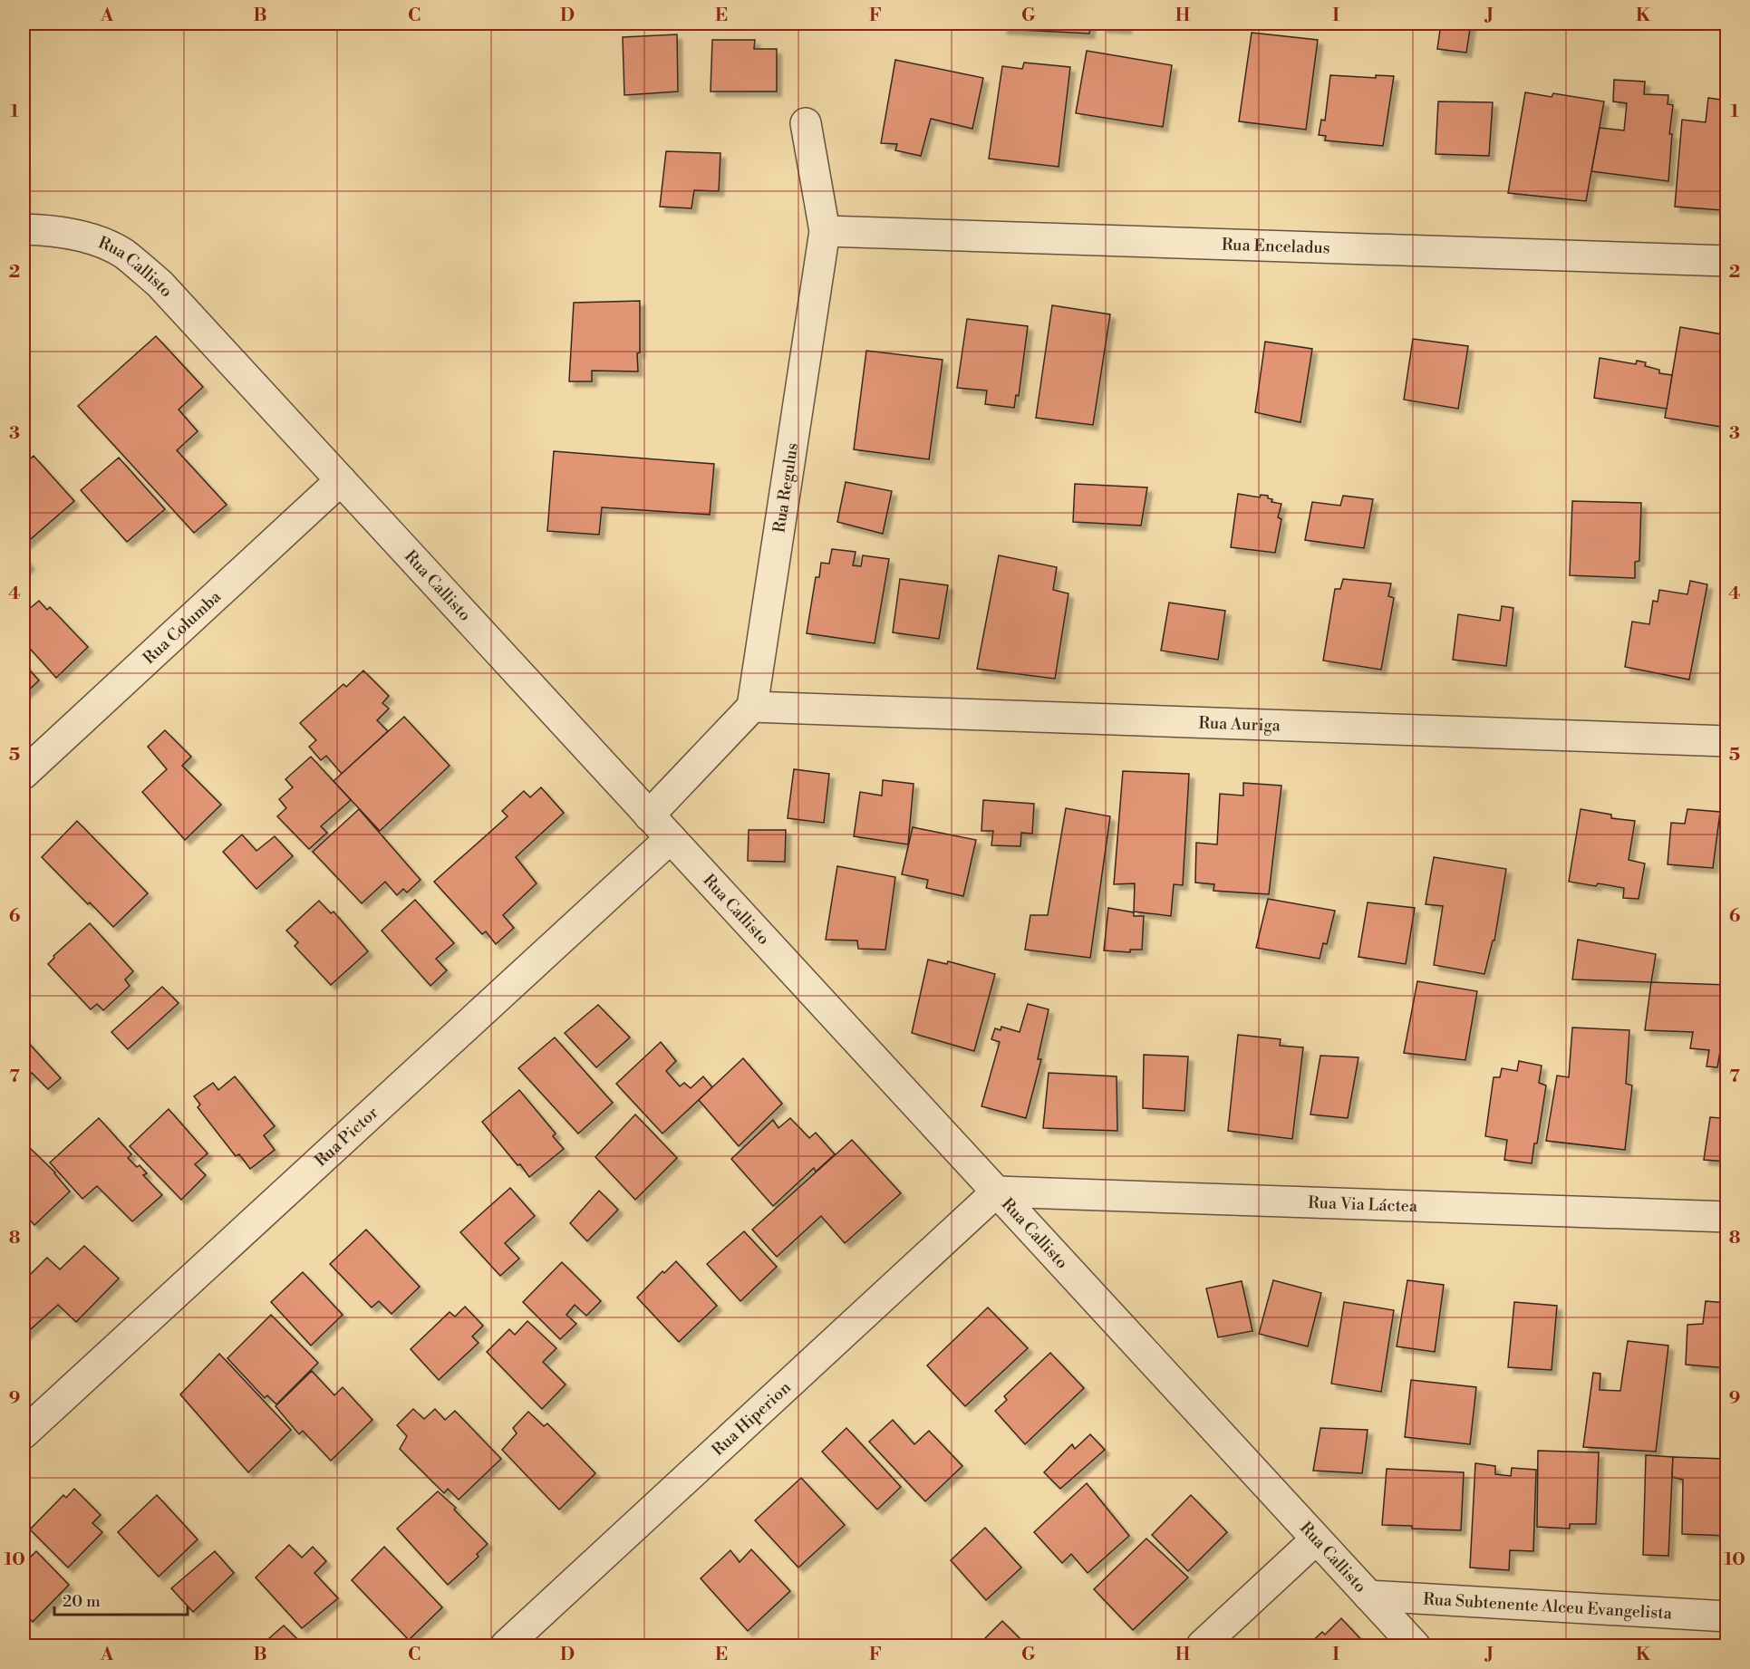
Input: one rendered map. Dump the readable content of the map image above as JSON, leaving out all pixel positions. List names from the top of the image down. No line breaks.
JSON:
{"streets":{"street":["Rua Enceladus","Rua Callisto","Rua Regulus","Rua Columba","Rua Auriga","Rua Pictor","Rua Via Láctea","Rua Hiperion","Rua Subtenente Alceu Evangelista"]},"crossings":[["Rua Enceladus","Rua Regulus"],["Rua Callisto","Rua Columba"],["Rua Callisto","Rua Pictor"],["Rua Callisto","Rua Via Láctea"],["Rua Callisto","Rua Hiperion"],["Rua Callisto","Rua Subtenente Alceu Evangelista"],["Rua Regulus","Rua Auriga"],["Rua Via Láctea","Rua Hiperion"]],"scale_bar":"20 m","grid":{"columns":["A","B","C","D","E","F","G","H","I","J","K"],"rows":["1","2","3","4","5","6","7","8","9","10"]}}
